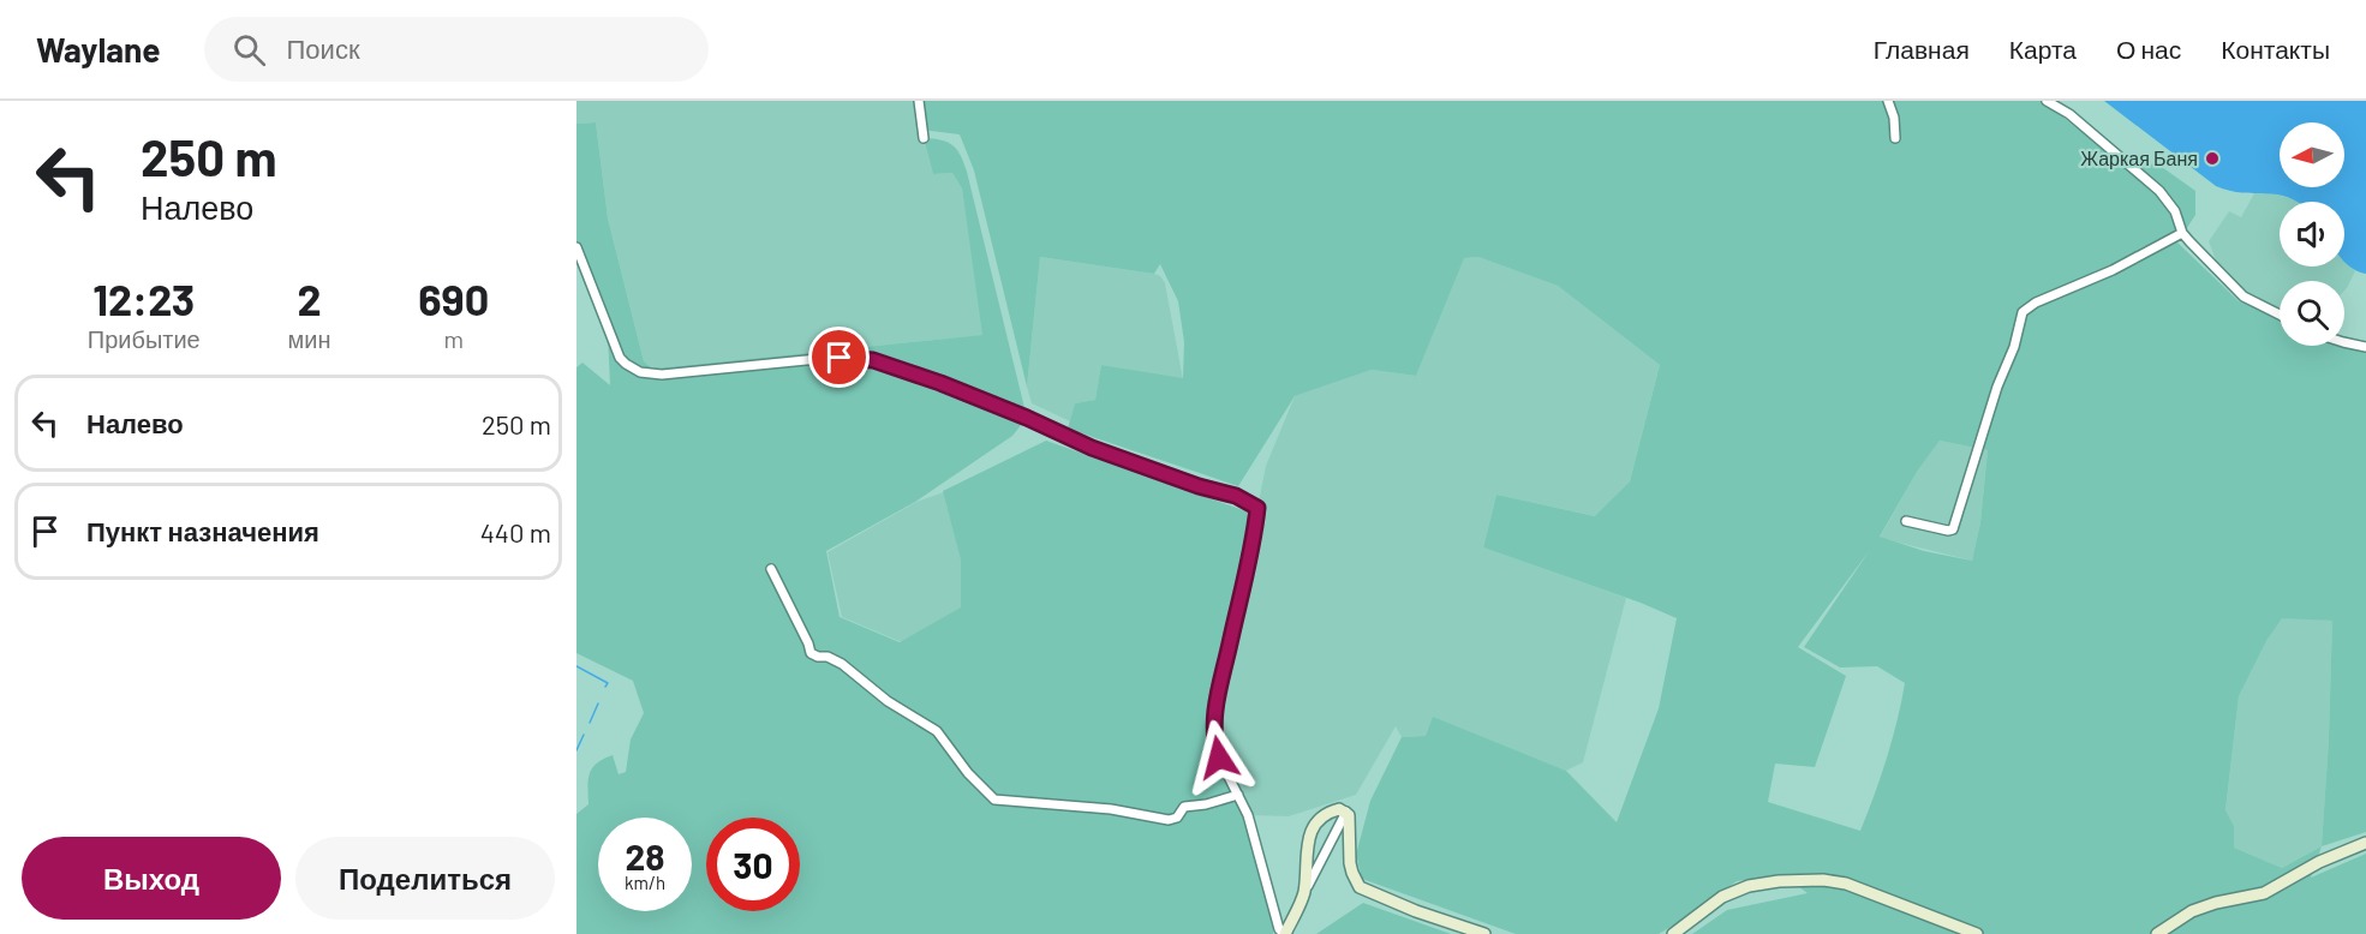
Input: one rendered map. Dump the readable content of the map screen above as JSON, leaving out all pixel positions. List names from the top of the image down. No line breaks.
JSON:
{"places":["Жаркая Баня"],"north":"left","page":{"header":"Waylane","search":"Поиск","nav":["Главная","Карта","О нас","Контакты"],"turn":["250 m","Налево"],"eta":["12:23","Прибытие","2","мин","690","m"],"list":[{"name":"Налево","value":"250 m"},{"name":"Пункт назначения","value":"440 m"}],"speed":"28 km/h","limit":"30","buttons":["Выход","Поделиться"]}}
